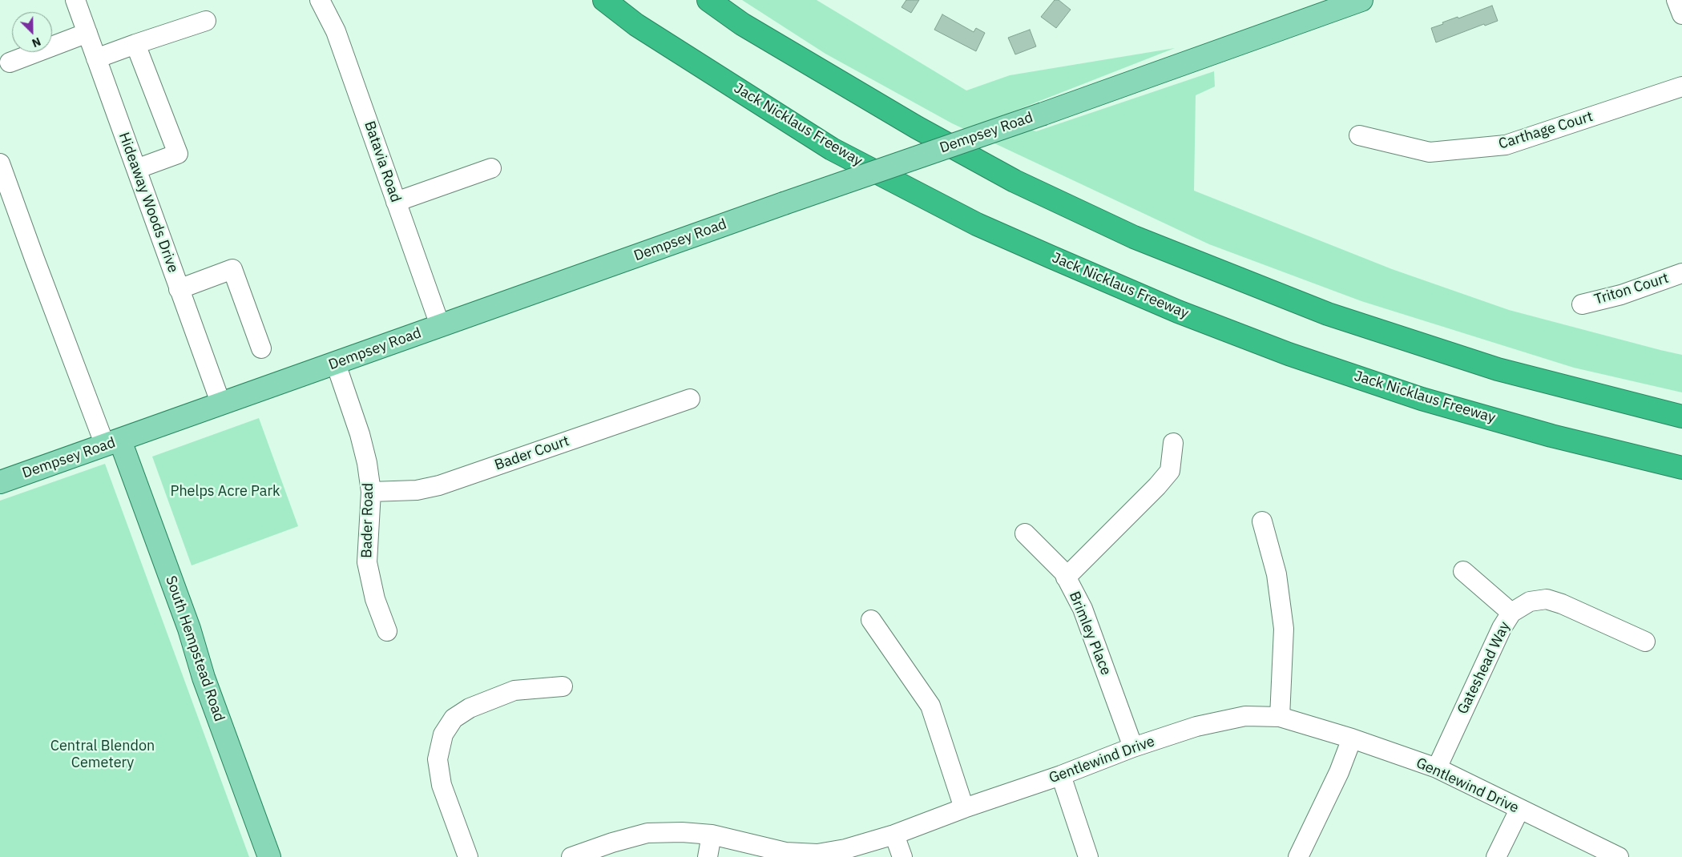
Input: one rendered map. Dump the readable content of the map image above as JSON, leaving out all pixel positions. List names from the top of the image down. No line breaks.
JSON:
{"streets":{"highway":["Jack Nicklaus Freeway"],"main road":["Dempsey Road","South Hempstead Road"],"street":["Carthage Court","Batavia Road","Hideaway Woods Drive","Triton Court","Bader Court","Bader Road","Brimley Place","Gateshead Way","Gentlewind Drive"]},"crossings":[["Dempsey Road","Batavia Road"],["Dempsey Road","Hideaway Woods Drive"],["Dempsey Road","Bader Road"],["Dempsey Road","South Hempstead Road"],["Bader Court","Bader Road"],["Brimley Place","Gentlewind Drive"],["Gateshead Way","Gentlewind Drive"]],"parks":["Phelps Acre Park","Central Blendon Cemetery"],"north":"bottom right"}
